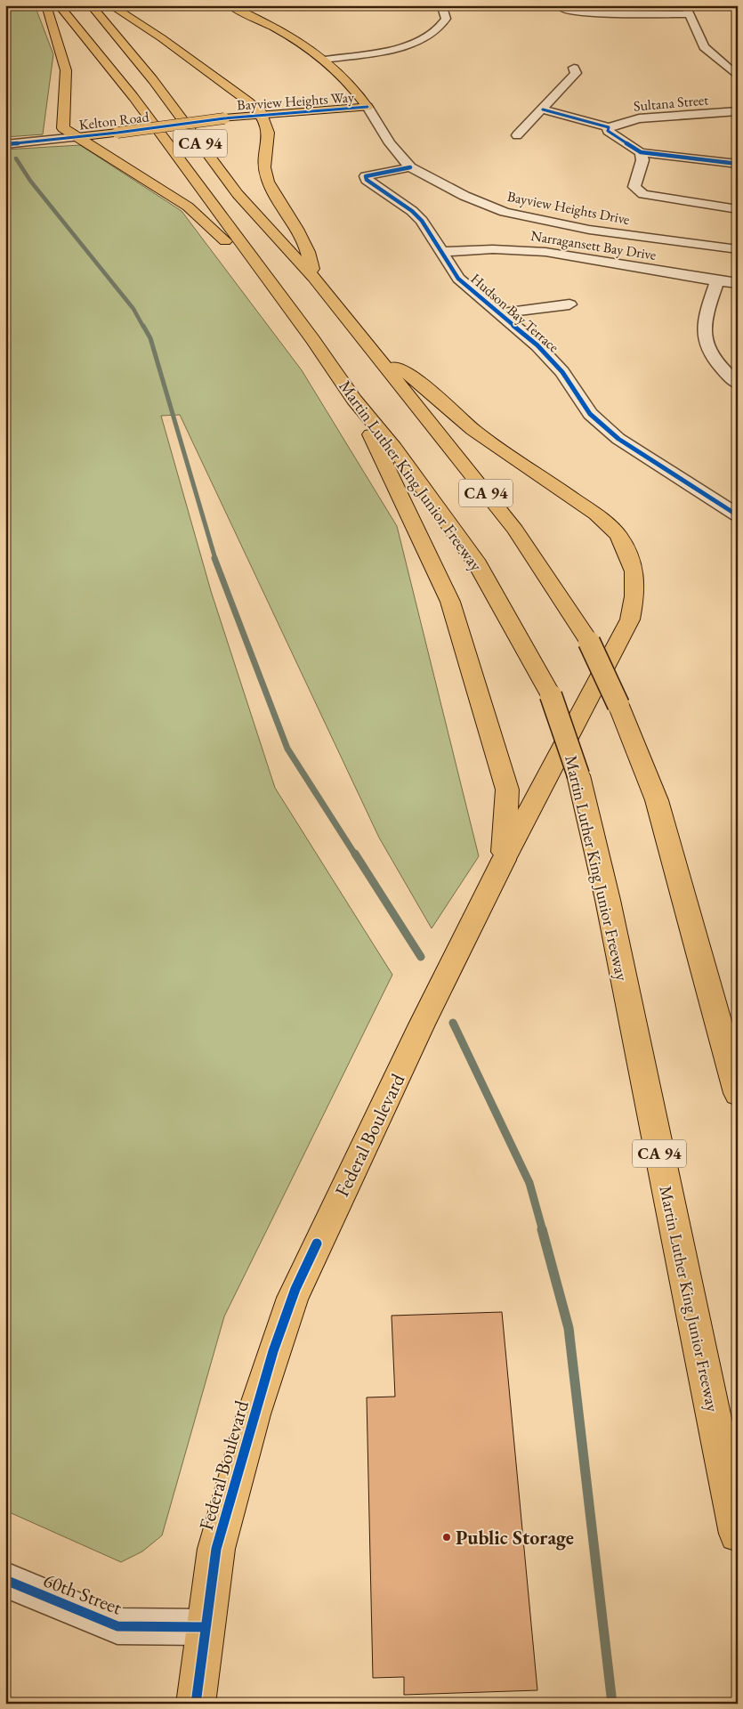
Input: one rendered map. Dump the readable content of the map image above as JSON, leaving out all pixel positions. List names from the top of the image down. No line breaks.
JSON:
{"streets":{"main road":["Bayview Heights Way","Kelton Road","CA 94","Bayview Heights Drive","Martin Luther King Junior Freeway","Federal Boulevard"],"street":["Sultana Street","Narragansett Bay Drive","Hudson Bay Terrace","60th Street"]},"crossings":[["Bayview Heights Way","Kelton Road"],["Bayview Heights Way","Bayview Heights Drive"],["CA 94","Federal Boulevard"],["Bayview Heights Drive","Hudson Bay Terrace"],["Narragansett Bay Drive","Hudson Bay Terrace"],["Federal Boulevard","60th Street"]],"places":["Public Storage"]}
